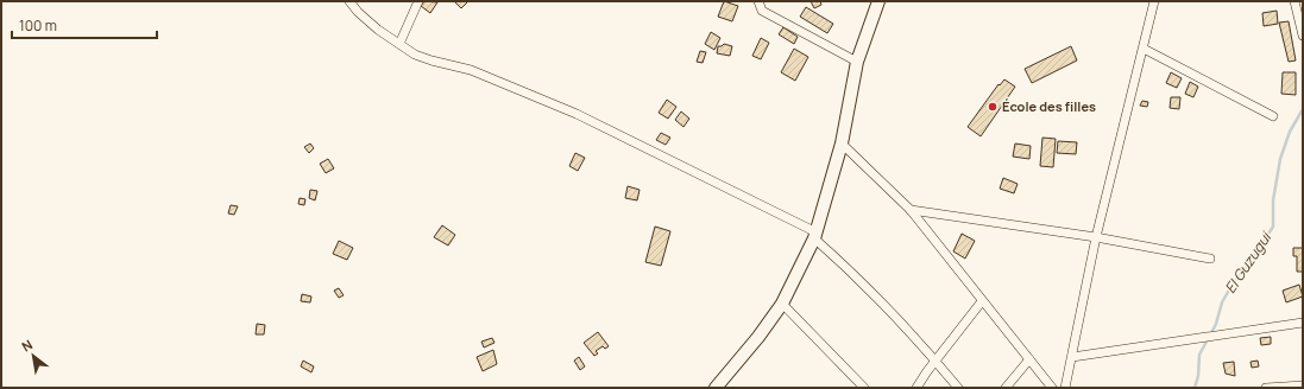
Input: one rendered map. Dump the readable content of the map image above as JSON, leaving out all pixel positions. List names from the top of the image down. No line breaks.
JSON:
{"water":["El Guzugui"],"places":["École des filles"],"scale_bar":"100 m","north":"top left"}
